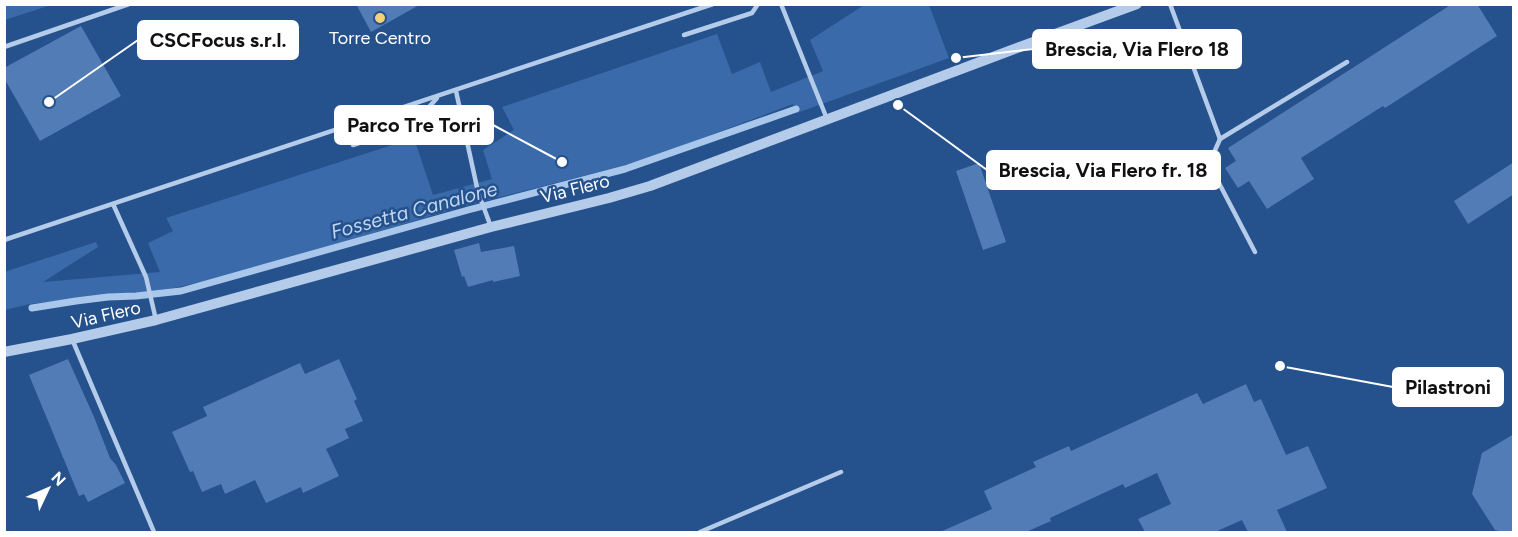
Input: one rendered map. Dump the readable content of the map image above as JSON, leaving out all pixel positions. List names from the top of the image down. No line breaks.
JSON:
{"streets":{"street":["Via Flero"]},"water":["Fossetta Canalone"],"places":["Torre Centro","Brescia, Via Flero 18","CSCFocus s.r.l.","Brescia, Via Flero fr. 18","Parco Tre Torri","Pilastroni"],"north":"top right"}
